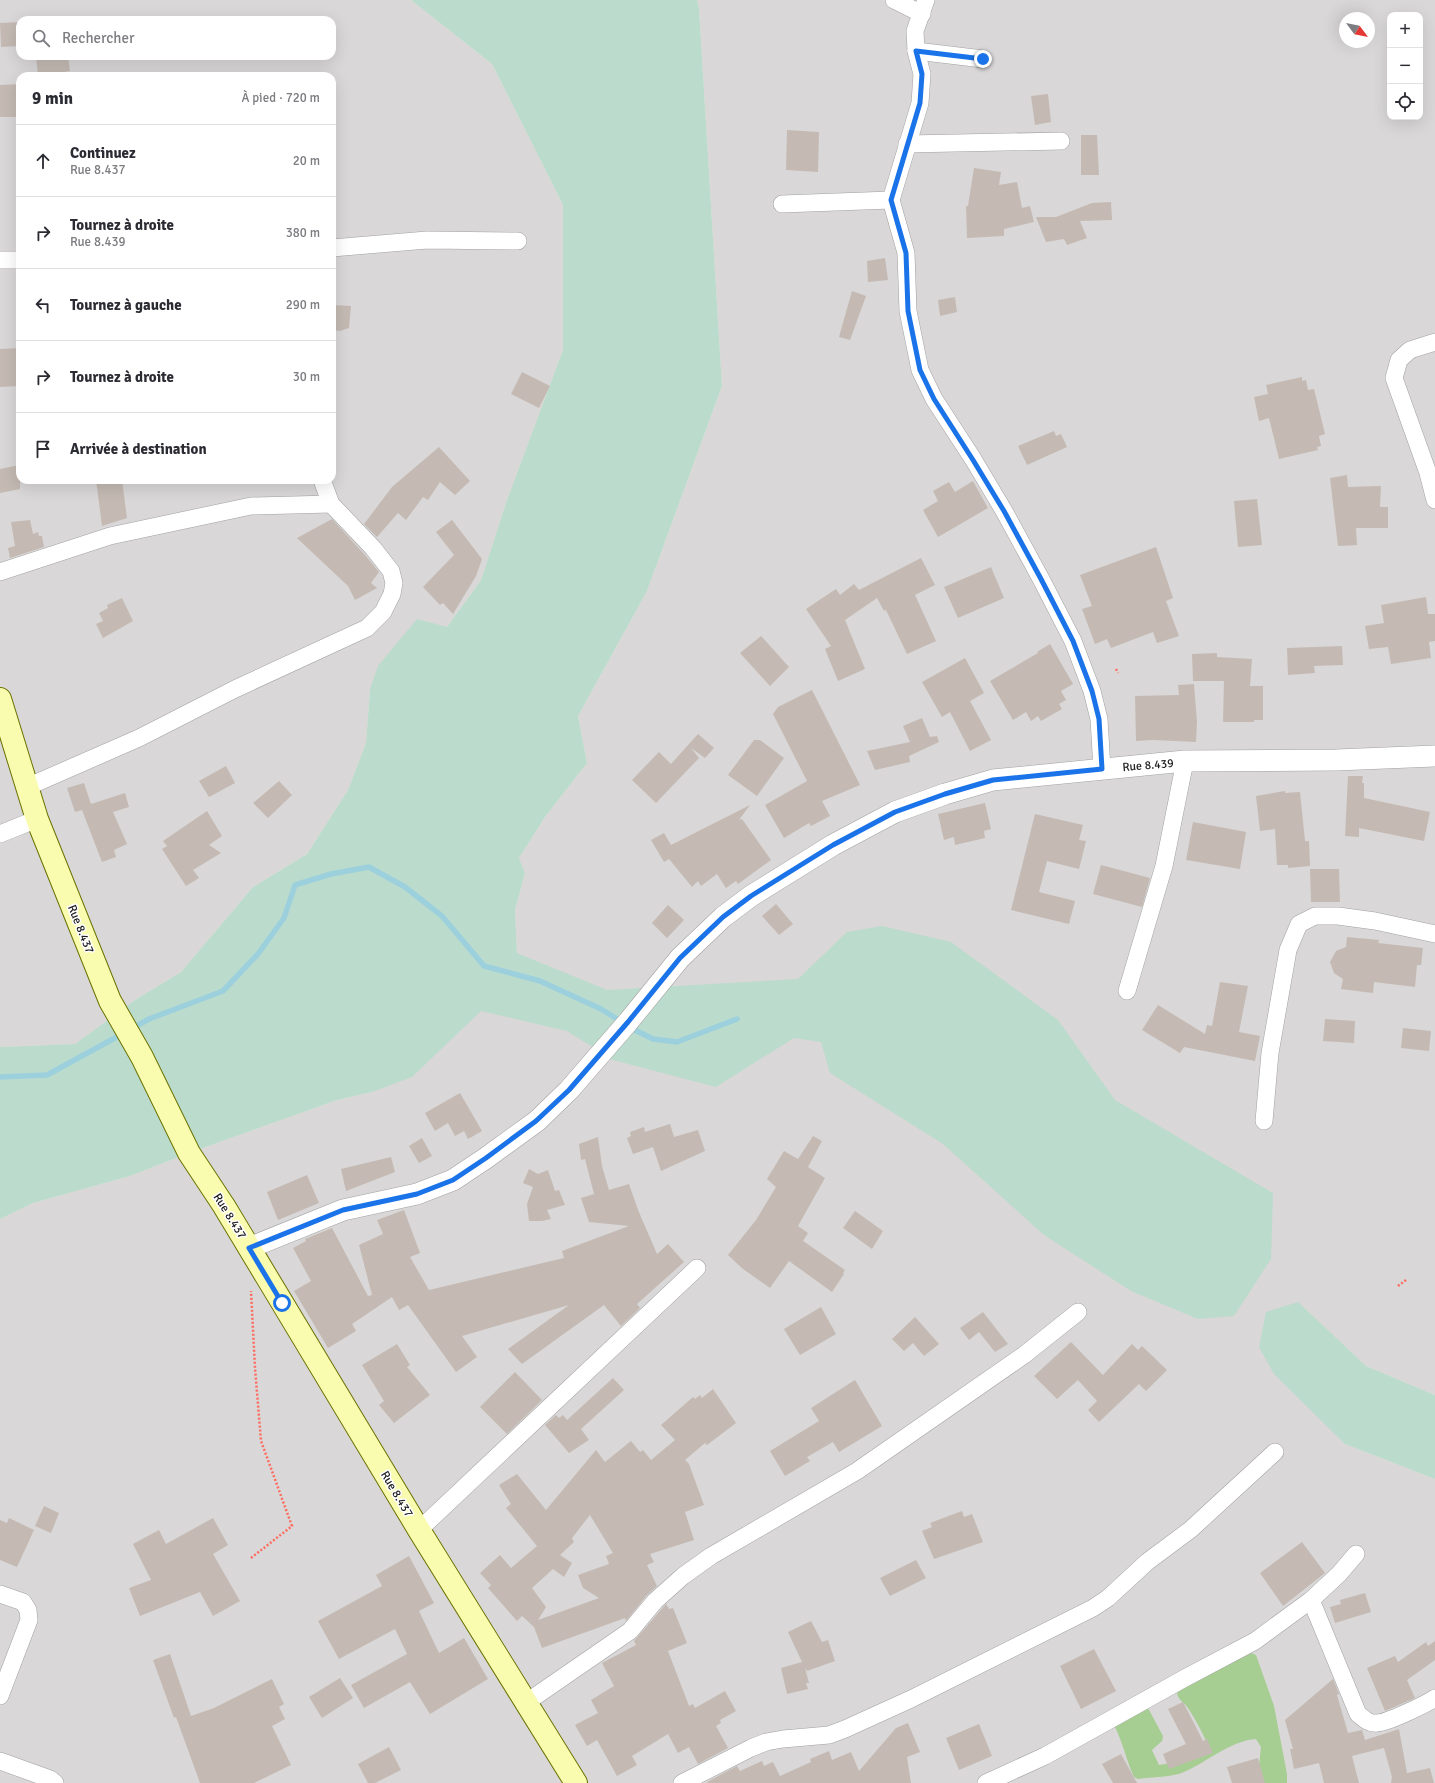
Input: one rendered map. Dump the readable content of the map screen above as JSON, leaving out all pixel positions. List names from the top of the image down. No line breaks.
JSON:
{"streets":{"main road":["Rue 8.437"],"street":["Rue 8.439"]},"crossings":[["Rue 8.439","Rue 8.437"]],"north":"bottom right","page":{"map_buttons":["+","−"],"search":"Rechercher","heading":["9 min","À pied · 720 m"],"list":[["Continuez","Rue 8.437","20 m"],["Tournez à droite","Rue 8.439","380 m"],["Tournez à gauche","290 m"],["Tournez à droite","30 m"],"Arrivée à destination"]}}
